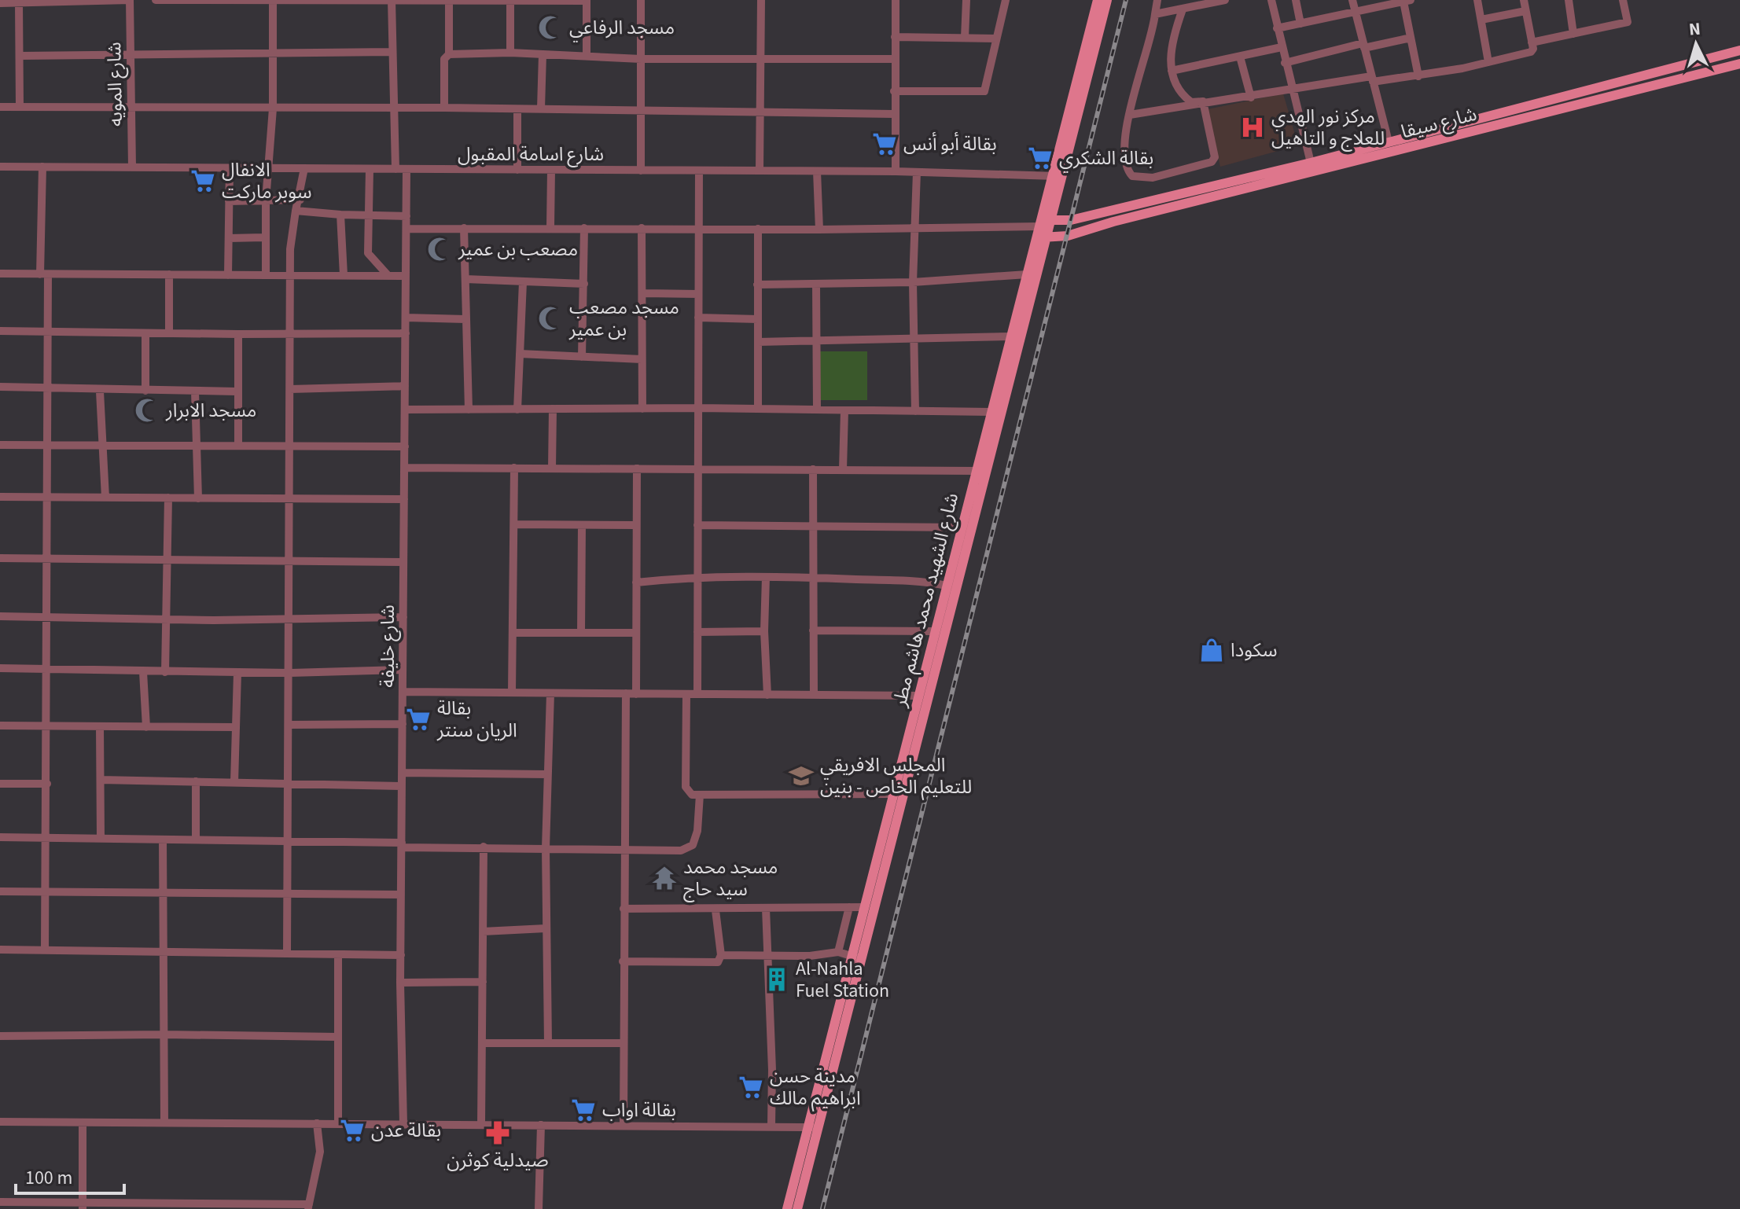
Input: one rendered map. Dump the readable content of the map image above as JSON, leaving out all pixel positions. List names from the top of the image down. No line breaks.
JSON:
{"streets":{"main road":["شارع سيقا","شارع الشهيد محمد هاشم مطر"],"street":["شارع المويه","شارع اسامة المقبول","شارع خليفة"]},"crossings":[["شارع المويه","شارع اسامة المقبول"],["شارع سيقا","شارع الشهيد محمد هاشم مطر"],["شارع اسامة المقبول","شارع الشهيد محمد هاشم مطر"],["شارع اسامة المقبول","شارع خليفة"]],"places":{"mosque":["مسجد الرفاعي","مصعب بن عمير","مسجد مصعب بن عمير","مسجد الابرار"],"hospital":["مركز نور الهدي للعلاج و التاهيل"],"supermarket":["بقالة أبو أنس","بقالة الشكري","الانفال سوبر ماركت","بقالة الريان سنتر","مدينة حسن ابراهيم مالك","بقالة اواب","بقالة عدن"],"shop":["سكودا"],"school or university":["المجلس الافريقي للتعليم الخاص - بنين"],"temple":["مسجد محمد سيد حاج"],"building":["Al-Nahla Fuel Station"],"pharmacy":["صيدلية كوثرن"]},"scale_bar":"100 m","north":"top"}
